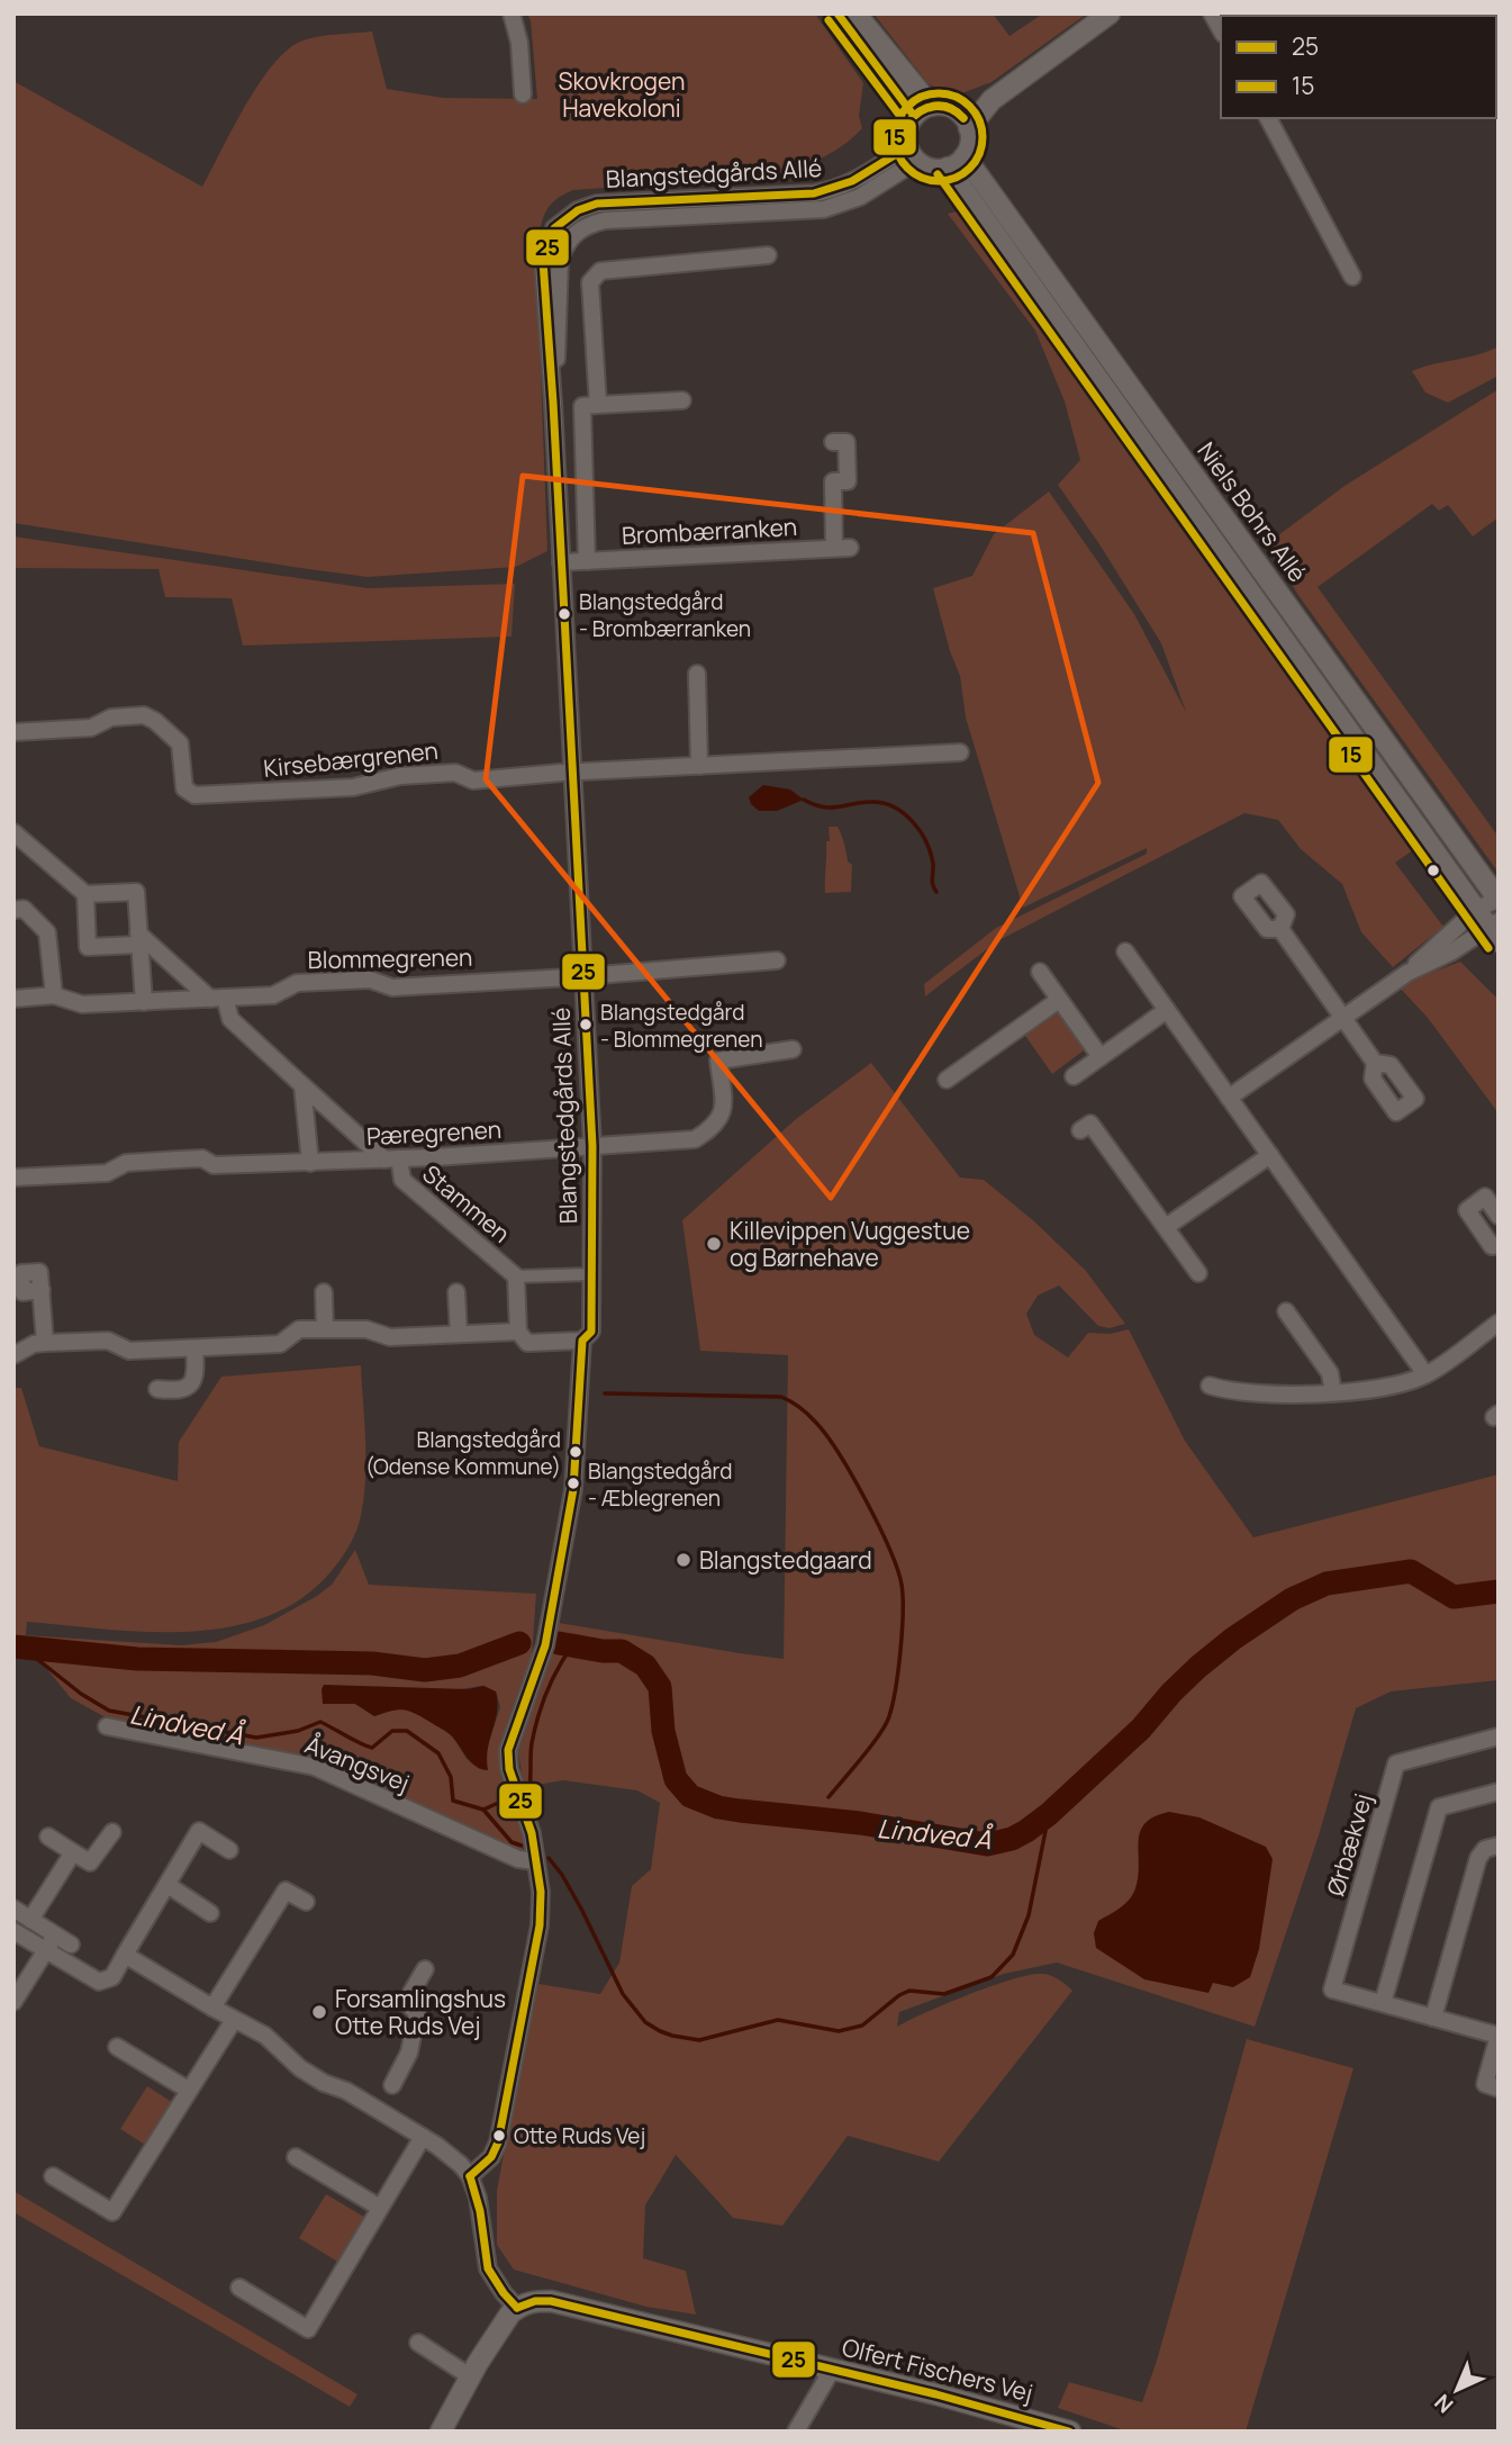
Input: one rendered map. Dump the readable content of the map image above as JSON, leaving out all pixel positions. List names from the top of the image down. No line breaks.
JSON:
{"streets":{"street":["Blangstedgårds Allé","Niels Bohrs Allé","Brombærranken","Kirsebærgrenen","Blommegrenen","Pæregrenen","Stammen","Åvangsvej","Ørbækvej","Olfert Fischers Vej"]},"crossings":[["Blangstedgårds Allé","Niels Bohrs Allé"],["Blangstedgårds Allé","Brombærranken"],["Blangstedgårds Allé","Kirsebærgrenen"],["Blangstedgårds Allé","Blommegrenen"],["Blangstedgårds Allé","Pæregrenen"],["Blangstedgårds Allé","Stammen"],["Blangstedgårds Allé","Åvangsvej"],["Blommegrenen","Stammen"],["Pæregrenen","Stammen"]],"water":["Lindved Å"],"parks":["Skovkrogen Havekoloni"],"places":["Blangstedgård - Brombærranken","Blangstedgård - Blommegrenen","Killevippen Vuggestue og Børnehave","Blangstedgård (Odense Kommune)","Blangstedgård - Æblegrenen","Blangstedgaard","Forsamlingshus Otte Ruds Vej","Otte Ruds Vej"],"lines":["transit line 25","transit line 15"],"legend":["25","15"],"north":"bottom left"}
